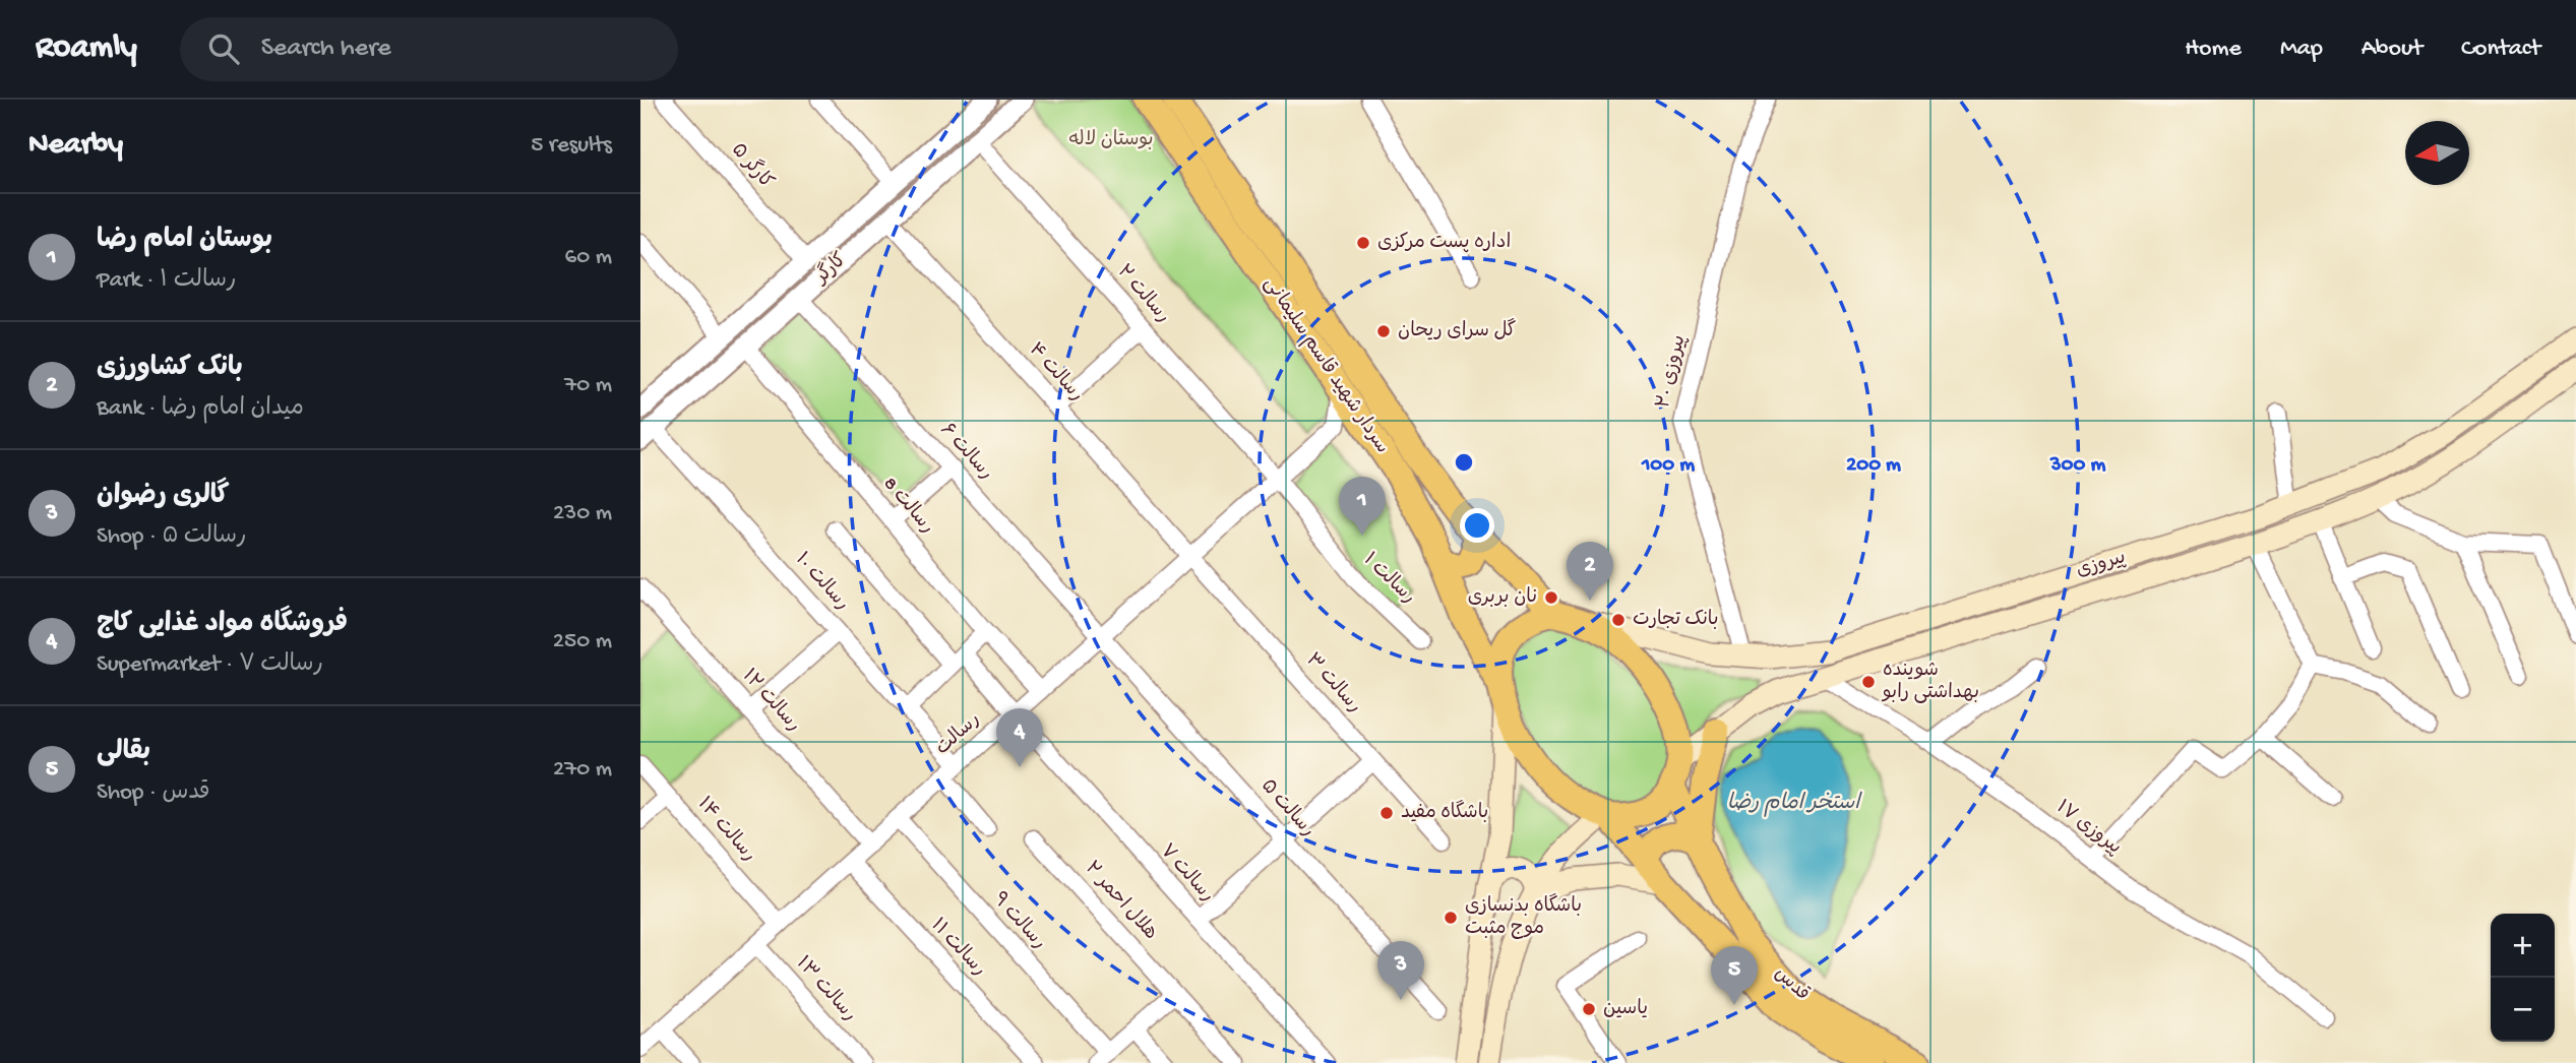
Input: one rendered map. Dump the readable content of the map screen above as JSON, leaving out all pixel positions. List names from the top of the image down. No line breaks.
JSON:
{"streets":{"main road":["سردار شهید قاسم سلیمانی","پیروزی","قدس"],"street":["کارگر ۵","کارگر","رسالت ۲","پیروزی ۲۰","رسالت ۴","رسالت ۶","رسالت 8","رسالت ۱","رسالت ۱۰","رسالت ۳","رسالت ۱۲","رسالت","رسالت ۵","پیروزی ۱۷","رسالت ۱۴","رسالت ۷","هلال احمر ۲","رسالت ۹","رسالت ۱۱","رسالت ۱۳"]},"crossings":[["کارگر ۵","کارگر"],["کارگر","رسالت ۲"],["کارگر","رسالت ۴"],["کارگر","رسالت ۶"],["کارگر","رسالت 8"],["کارگر","رسالت ۱۰"],["رسالت ۲","رسالت ۱"],["رسالت ۲","رسالت"],["سردار شهید قاسم سلیمانی","پیروزی"],["سردار شهید قاسم سلیمانی","قدس"],["پیروزی ۲۰","پیروزی"],["رسالت ۴","رسالت ۳"],["رسالت ۴","رسالت"],["رسالت ۶","رسالت"],["رسالت ۶","رسالت ۵"],["رسالت 8","رسالت"],["پیروزی","پیروزی ۱۷"],["پیروزی","قدس"],["رسالت ۱","رسالت"],["رسالت ۱۰","رسالت"],["رسالت ۳","رسالت"],["رسالت ۱۲","رسالت"],["رسالت","رسالت ۵"],["رسالت","رسالت ۱۴"],["رسالت","رسالت ۷"],["رسالت","رسالت ۹"],["رسالت","رسالت ۱۱"],["رسالت","رسالت ۱۳"]],"water":["استخر امام رضا"],"parks":["بوستان لاله"],"places":["اداره پست مرکزی","گل سرای ریحان","نان بربری","بانک تجارت","شوینده بهداشتی رابو","باشگاه مفید","باشگاه بدنسازی موج مثبت","یاسین"],"north":"left","page":{"header":"Roamly","search":"Search here","nav":["Home","Map","About","Contact"],"heading":["Nearby","5 results"],"list":[{"mark":"1","name":"بوستان امام رضا","note":"Park · رسالت ۱","value":"60 m"},{"mark":"2","name":"بانک کشاورزی","note":"Bank · میدان امام رضا","value":"70 m"},{"mark":"3","name":"گالری رضوان","note":"Shop · رسالت ۵","value":"230 m"},{"mark":"4","name":"فروشگاه مواد غذایی کاج","note":"Supermarket · رسالت ۷","value":"250 m"},{"mark":"5","name":"بقالی","note":"Shop · قدس","value":"270 m"}],"pins":["1","2","4","3","5"],"map_buttons":["+","−"]},"rings":["100 m","200 m","300 m"]}
